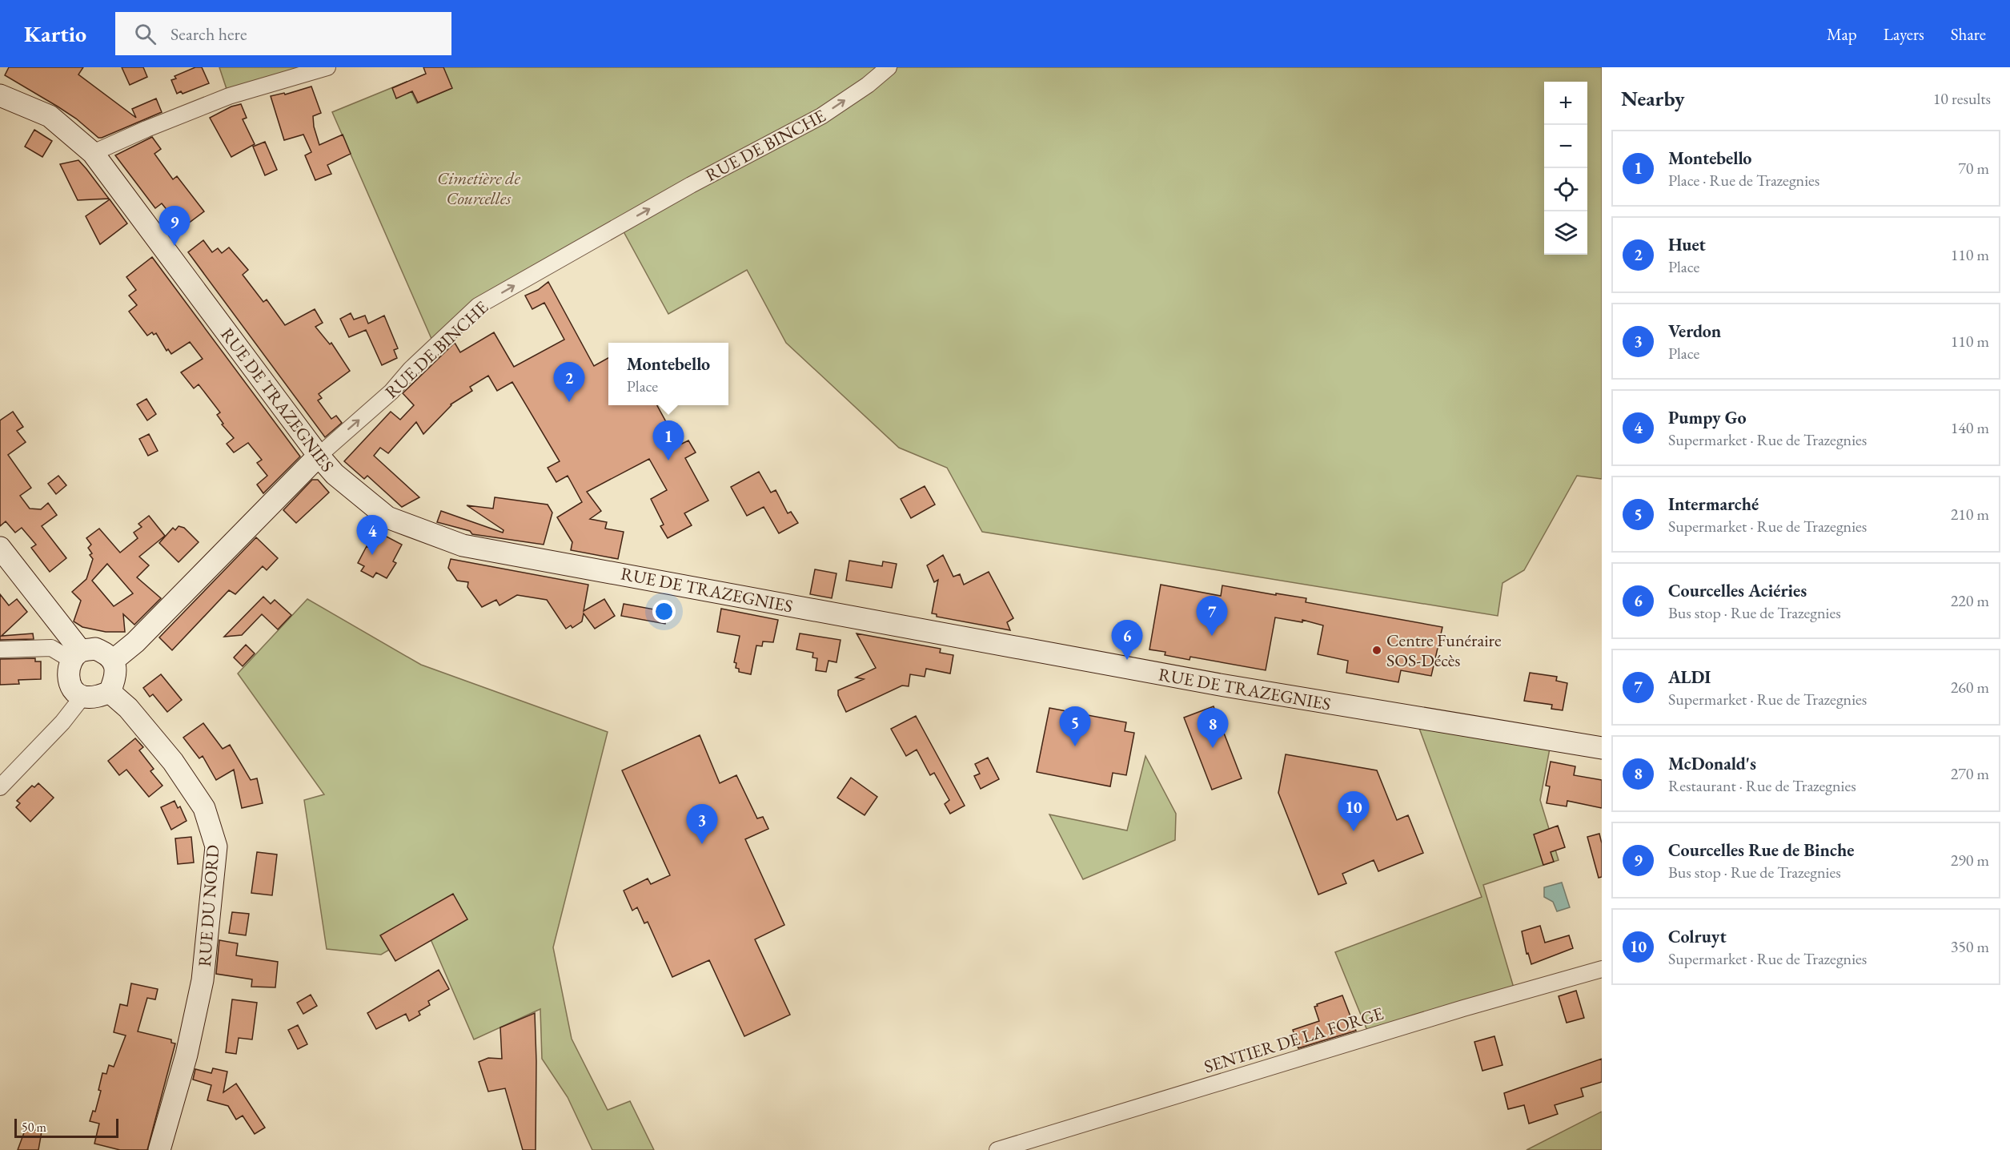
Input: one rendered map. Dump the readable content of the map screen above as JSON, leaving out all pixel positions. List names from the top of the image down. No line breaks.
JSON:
{"streets":{"main road":["RUE DE BINCHE","RUE DE TRAZEGNIES","RUE DU NORD"],"street":["SENTIER DE LA FORGE"]},"crossings":[["RUE DE BINCHE","RUE DE TRAZEGNIES"],["RUE DE BINCHE","RUE DU NORD"]],"one_way":["RUE DE BINCHE"],"parks":["Cimetière de Courcelles"],"places":["Centre Funéraire SOS-Décès"],"scale_bar":"50 m","page":{"header":"Kartio","search":"Search here","nav":["Map","Layers","Share"],"heading":["Nearby","10 results"],"map_buttons":["+","−"],"list":[{"mark":"1","name":"Montebello","note":"Place · Rue de Trazegnies","value":"70 m"},{"mark":"2","name":"Huet","note":"Place","value":"110 m"},{"mark":"3","name":"Verdon","note":"Place","value":"110 m"},{"mark":"4","name":"Pumpy Go","note":"Supermarket · Rue de Trazegnies","value":"140 m"},{"mark":"5","name":"Intermarché","note":"Supermarket · Rue de Trazegnies","value":"210 m"},{"mark":"6","name":"Courcelles Aciéries","note":"Bus stop · Rue de Trazegnies","value":"220 m"},{"mark":"7","name":"ALDI","note":"Supermarket · Rue de Trazegnies","value":"260 m"},{"mark":"8","name":"McDonald's","note":"Restaurant · Rue de Trazegnies","value":"270 m"},{"mark":"9","name":"Courcelles Rue de Binche","note":"Bus stop · Rue de Trazegnies","value":"290 m"},{"mark":"10","name":"Colruyt","note":"Supermarket · Rue de Trazegnies","value":"350 m"}],"pins":["9","2","1","4","7","6","5","8","10","3"],"popup":["Montebello","Place"],"scale":"50 m"}}
